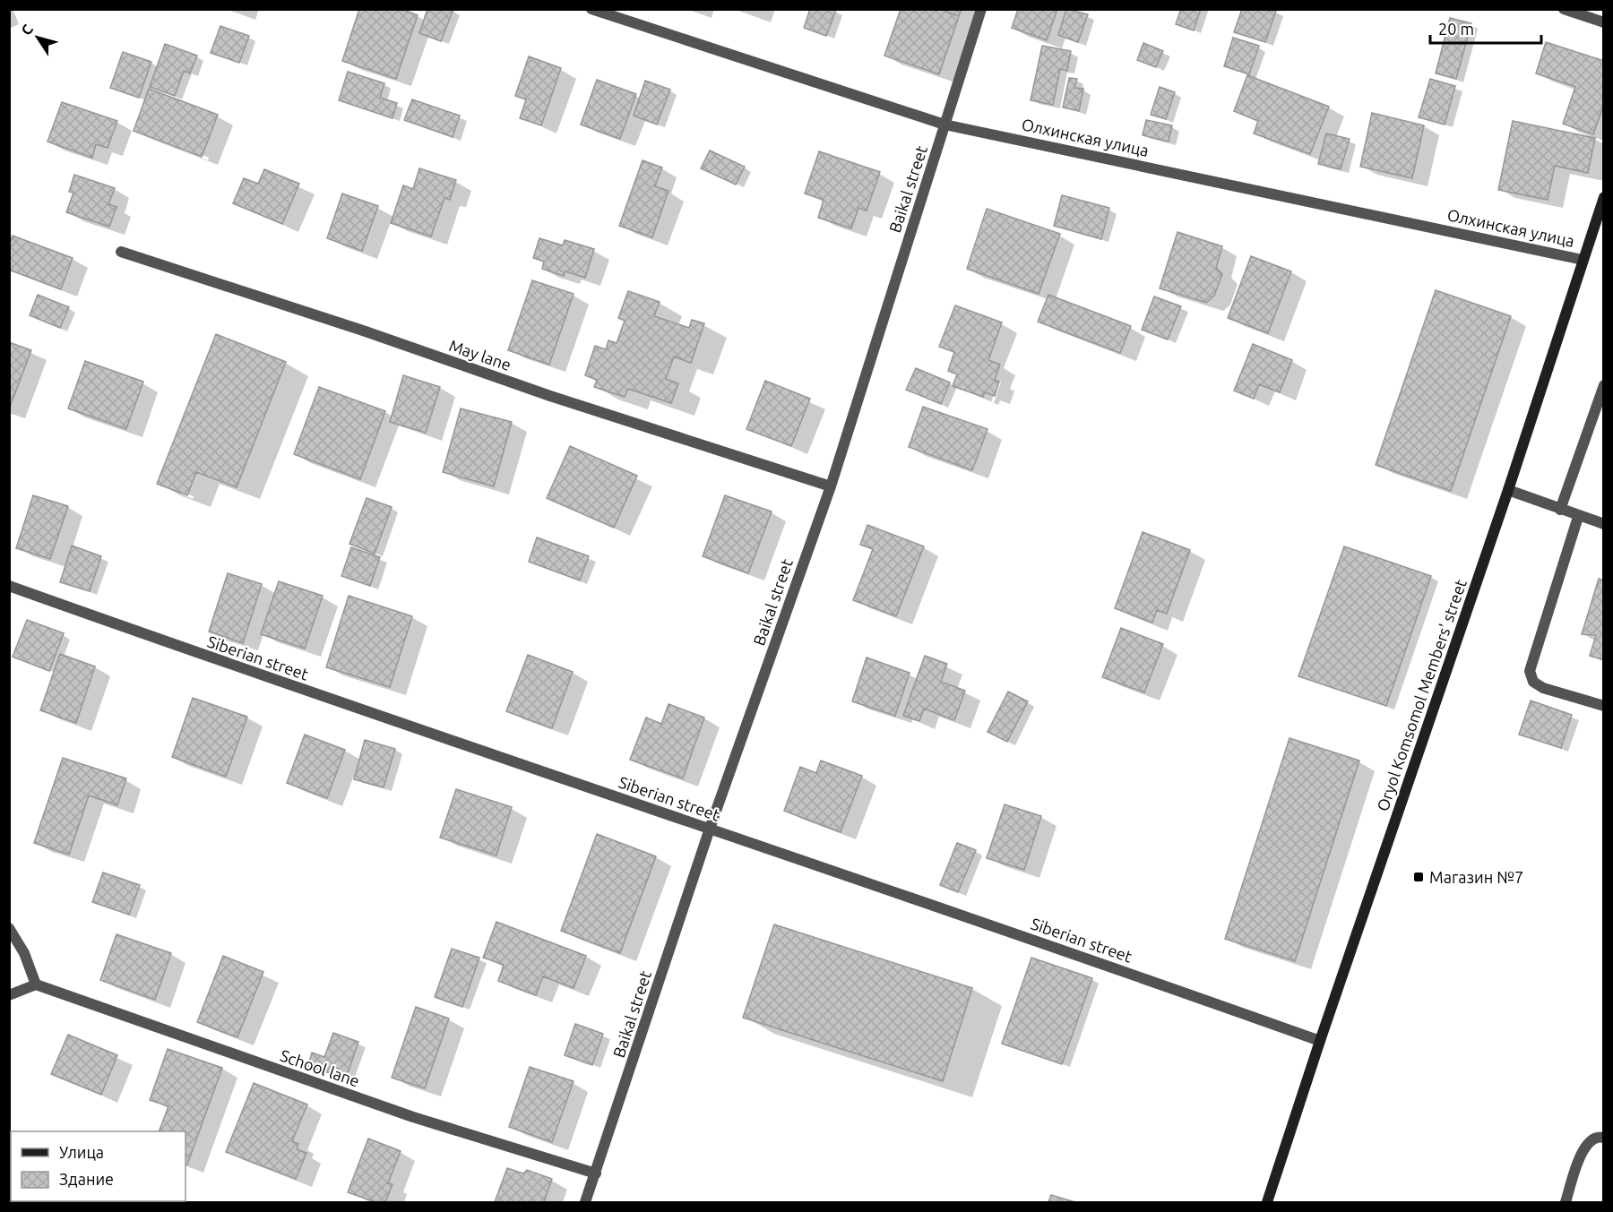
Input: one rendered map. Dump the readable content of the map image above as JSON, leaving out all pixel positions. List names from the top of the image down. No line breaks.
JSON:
{"streets":{"street":["Олхинская улица","Baikal street","May lane","Siberian street","Oryol Komsomol Members' street","School lane"]},"crossings":[["Олхинская улица","Baikal street"],["Олхинская улица","Oryol Komsomol Members' street"],["Baikal street","May lane"],["Baikal street","Siberian street"],["Baikal street","School lane"],["Siberian street","Oryol Komsomol Members' street"]],"places":{"transit":["Магазин №7"]},"legend":["Улица","Здание"],"scale_bar":"20 m","north":"top left"}
